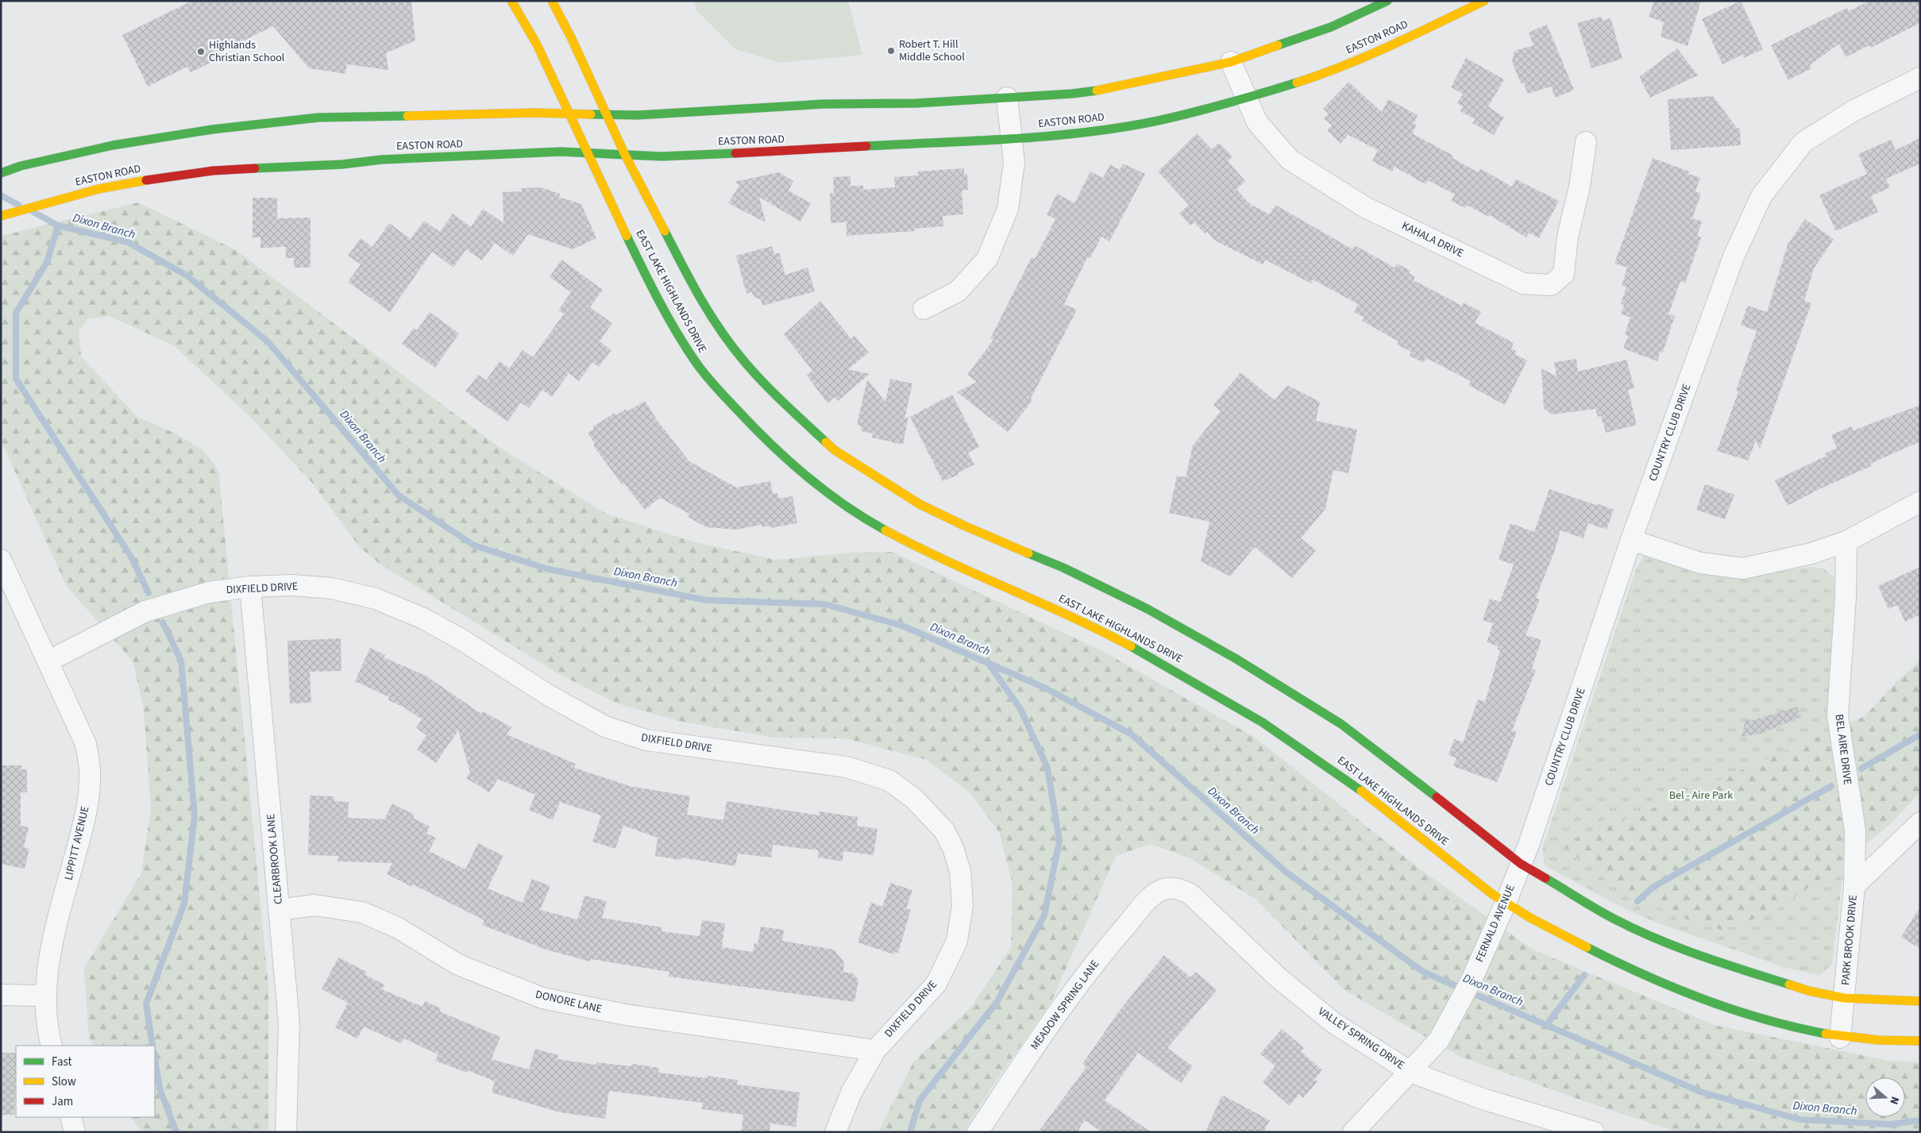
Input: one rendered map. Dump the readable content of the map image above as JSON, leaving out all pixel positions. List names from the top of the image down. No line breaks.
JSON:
{"streets":{"main road":["EASTON ROAD","EAST LAKE HIGHLANDS DRIVE"],"street":["KAHALA DRIVE","COUNTRY CLUB DRIVE","DIXFIELD DRIVE","BEL AIRE DRIVE","LIPPITT AVENUE","CLEARBROOK LANE","FERNALD AVENUE","PARK BROOK DRIVE","DONORE LANE","MEADOW SPRING LANE","VALLEY SPRING DRIVE"]},"crossings":[["EASTON ROAD","KAHALA DRIVE"],["EASTON ROAD","EAST LAKE HIGHLANDS DRIVE"],["EAST LAKE HIGHLANDS DRIVE","COUNTRY CLUB DRIVE"],["EAST LAKE HIGHLANDS DRIVE","FERNALD AVENUE"],["EAST LAKE HIGHLANDS DRIVE","PARK BROOK DRIVE"],["COUNTRY CLUB DRIVE","FERNALD AVENUE"],["DIXFIELD DRIVE","LIPPITT AVENUE"],["DIXFIELD DRIVE","CLEARBROOK LANE"],["DIXFIELD DRIVE","DONORE LANE"],["BEL AIRE DRIVE","PARK BROOK DRIVE"],["CLEARBROOK LANE","DONORE LANE"],["FERNALD AVENUE","VALLEY SPRING DRIVE"],["MEADOW SPRING LANE","VALLEY SPRING DRIVE"]],"water":["Dixon Branch"],"parks":["Bel - Aire Park"],"places":["Robert T. Hill Middle School","Highlands Christian School"],"legend":["Fast","Slow","Jam"],"north":"right"}
